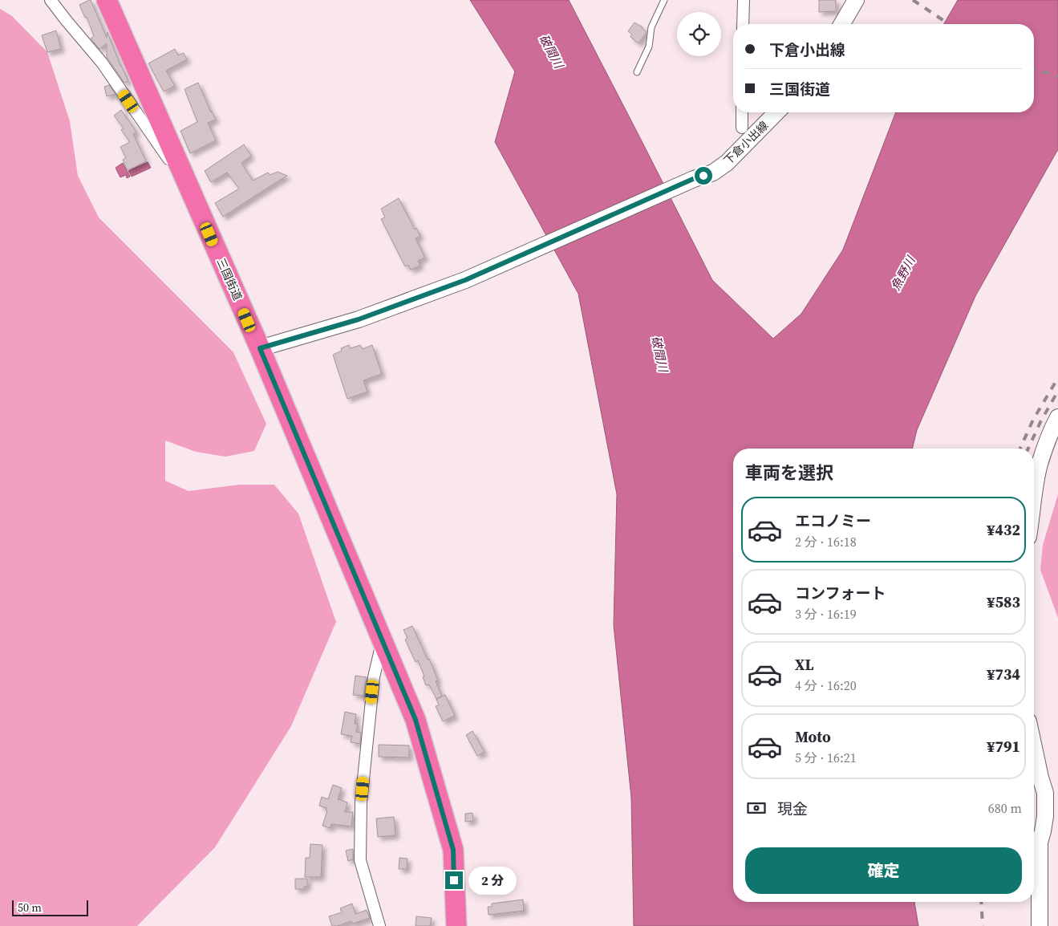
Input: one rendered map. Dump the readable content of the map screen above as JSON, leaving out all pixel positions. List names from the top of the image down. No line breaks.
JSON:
{"streets":{"highway":["三国街道"],"main road":["下倉小出線"]},"crossings":[["下倉小出線","三国街道"]],"water":["破間川","魚野川"],"scale_bar":"50 m","page":{"banner":["下倉小出線","三国街道"],"heading":"車両を選択","list":[{"name":"エコノミー","note":"2 分 · 16:18","value":"¥432"},{"name":"コンフォート","note":"3 分 · 16:19","value":"¥583"},{"name":"XL","note":"4 分 · 16:20","value":"¥734"},{"name":"Moto","note":"5 分 · 16:21","value":"¥791"}],"pay":["現金","680 m"],"buttons":"確定","bubble":"2 分","scale":"50 m"}}
